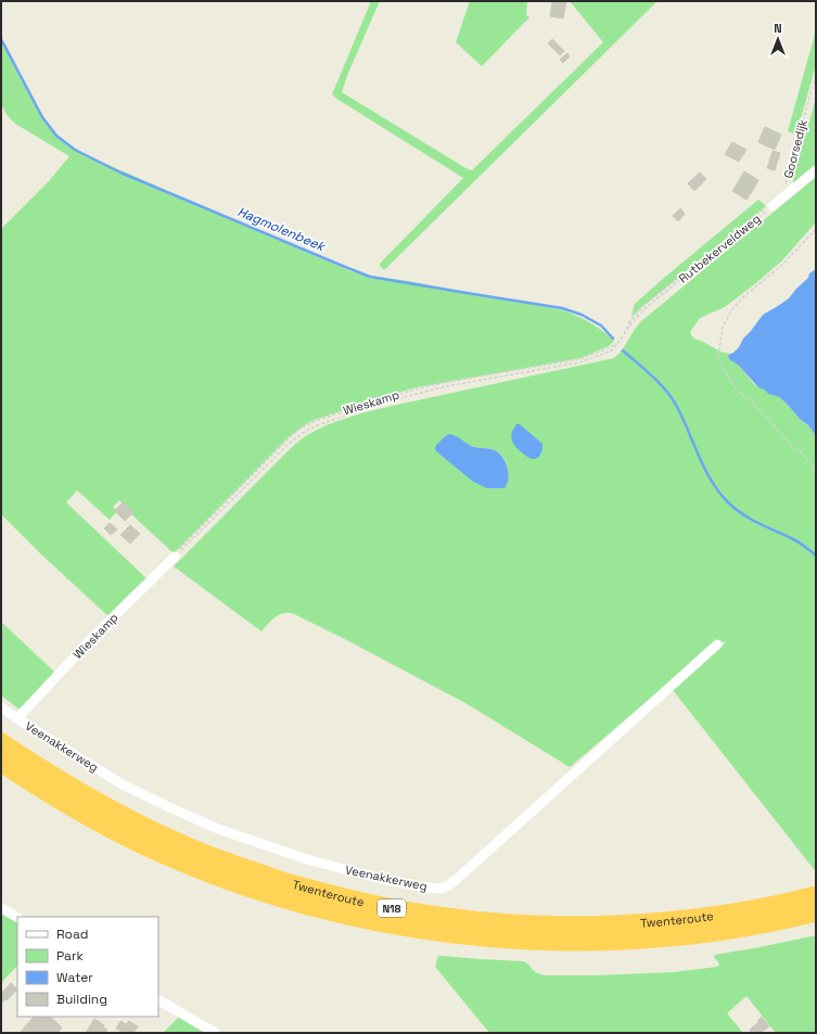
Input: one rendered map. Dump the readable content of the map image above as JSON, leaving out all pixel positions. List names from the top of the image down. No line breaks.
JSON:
{"streets":{"highway":["Twenteroute","N18"],"street":["Rutbekerveldweg","Wieskamp","Veenakkerweg"],"path":["Goorsedijk"]},"crossings":[["Goorsedijk","Rutbekerveldweg"],["Rutbekerveldweg","Wieskamp"],["Wieskamp","Veenakkerweg"]],"water":["Hagmolenbeek"],"legend":["Road","Park","Water","Building"],"north":"top"}
